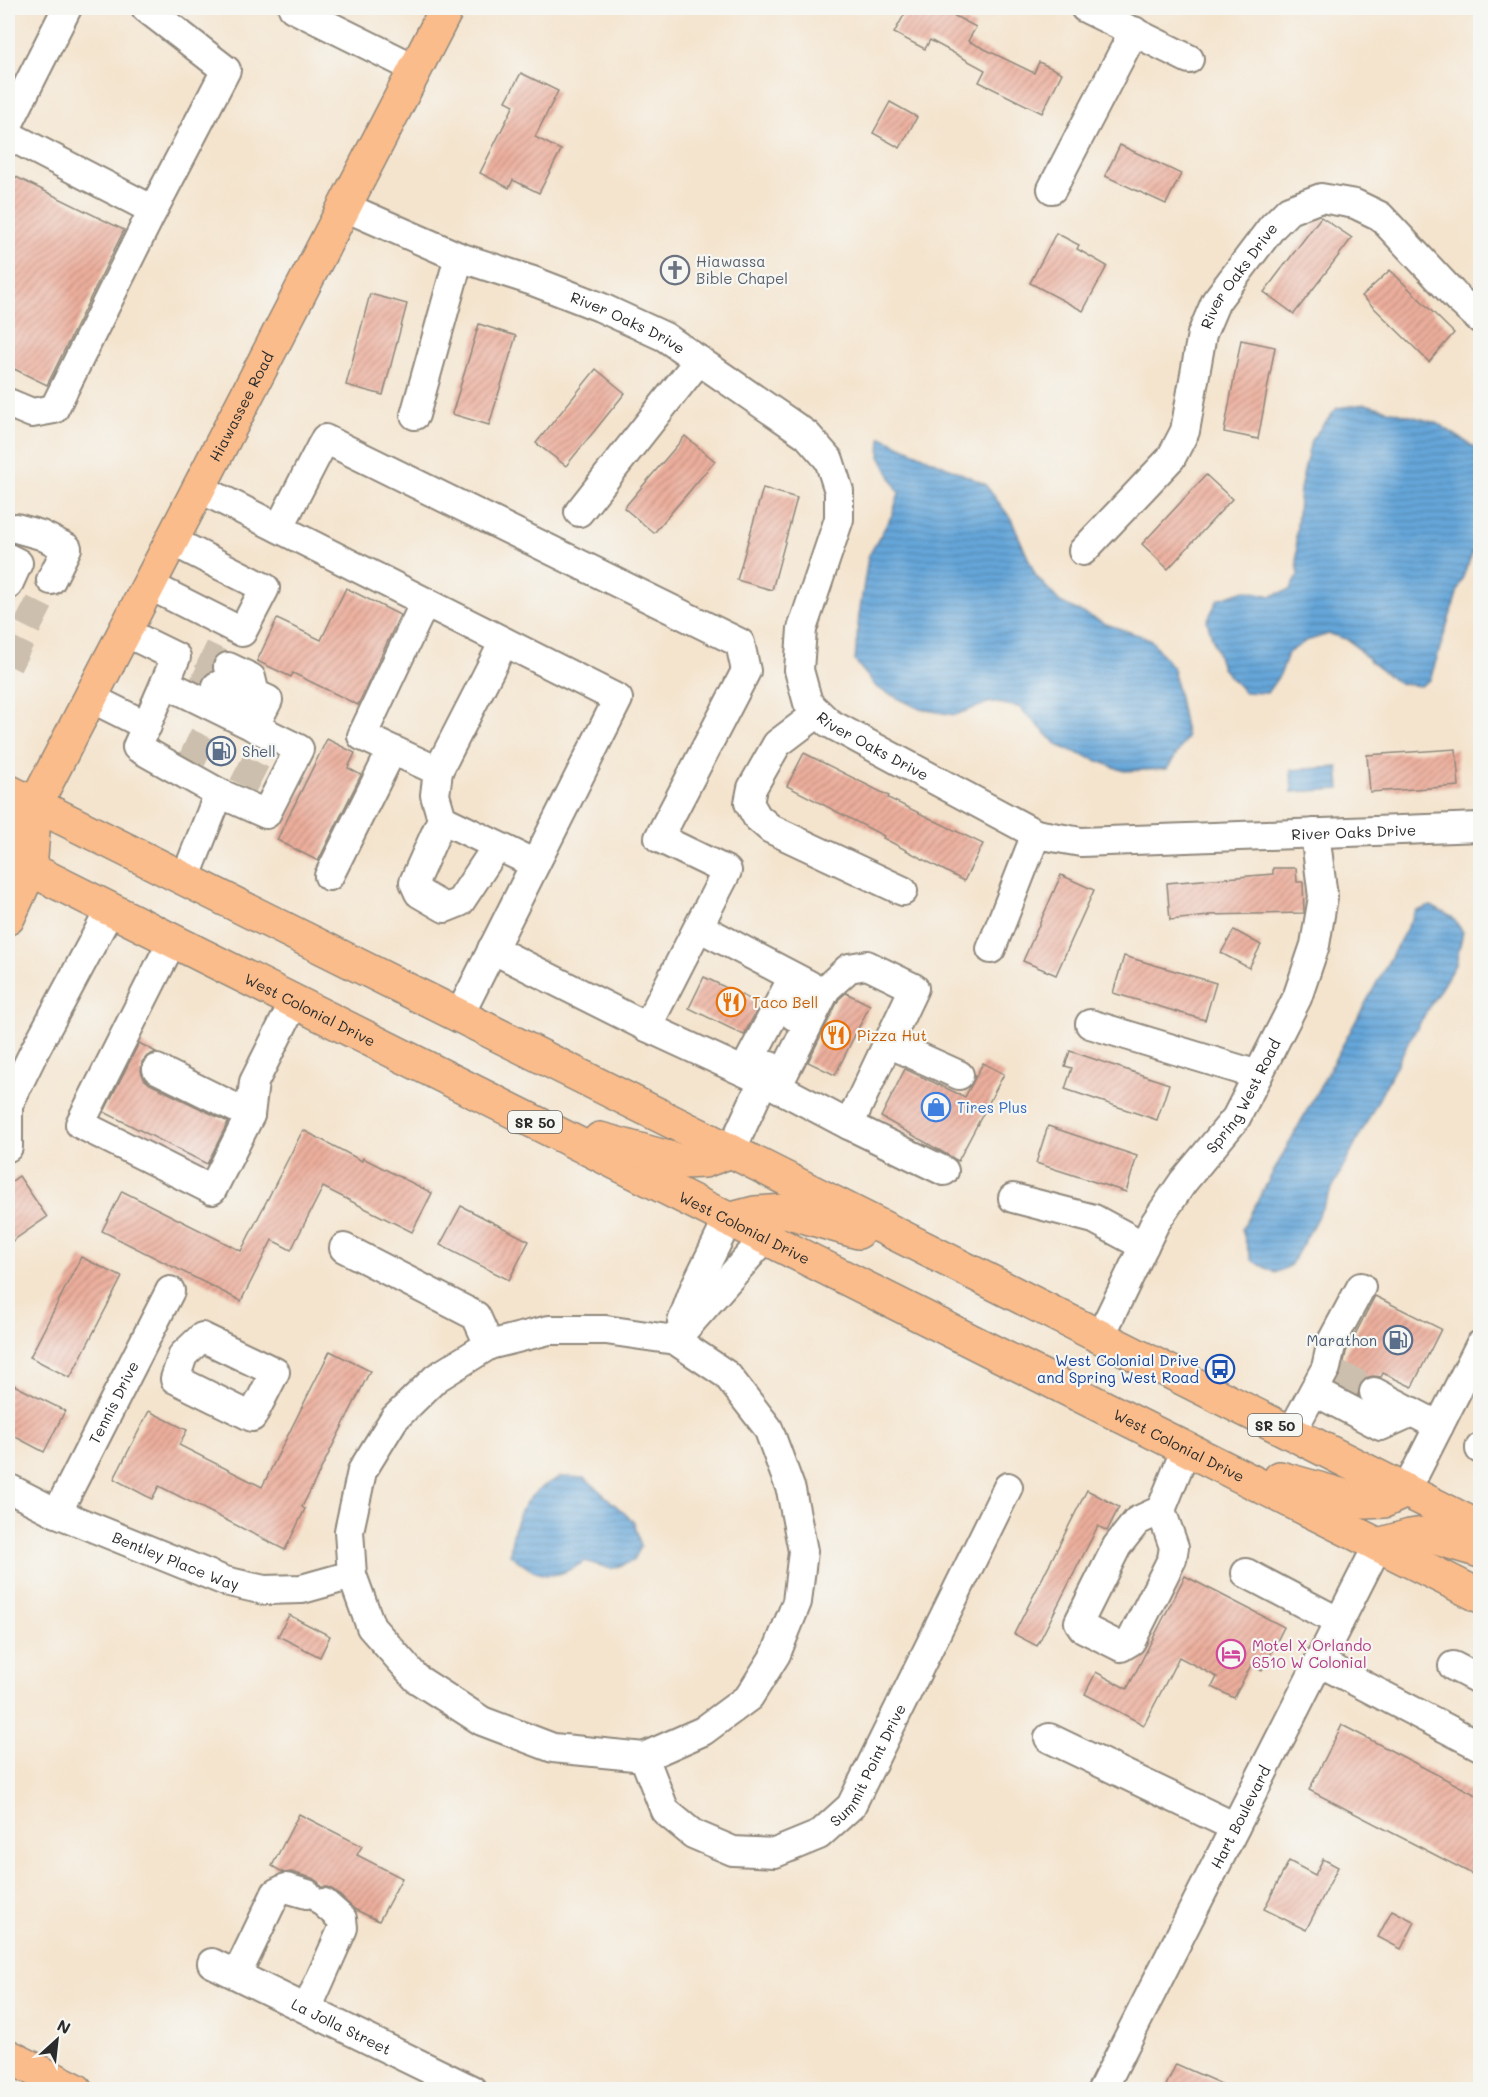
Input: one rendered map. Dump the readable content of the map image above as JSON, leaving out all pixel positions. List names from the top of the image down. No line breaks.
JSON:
{"streets":{"main road":["Hiawassee Road","West Colonial Drive","SR 50"],"street":["River Oaks Drive","Spring West Road","Tennis Drive","Bentley Place Way","Summit Point Drive","Hart Boulevard","La Jolla Street"]},"crossings":[["River Oaks Drive","Hiawassee Road"],["River Oaks Drive","Spring West Road"],["Hiawassee Road","West Colonial Drive"],["Hiawassee Road","SR 50"],["West Colonial Drive","Hart Boulevard"],["Spring West Road","SR 50"],["Tennis Drive","Bentley Place Way"]],"places":{"church":["Hiawassa Bible Chapel"],"fuel station":["Shell","Marathon"],"restaurant":["Taco Bell","Pizza Hut"],"shop":["Tires Plus"],"bus stop":["West Colonial Drive and Spring West Road"],"hotel":["Motel X Orlando 6510 W Colonial"]},"north":"top right"}
